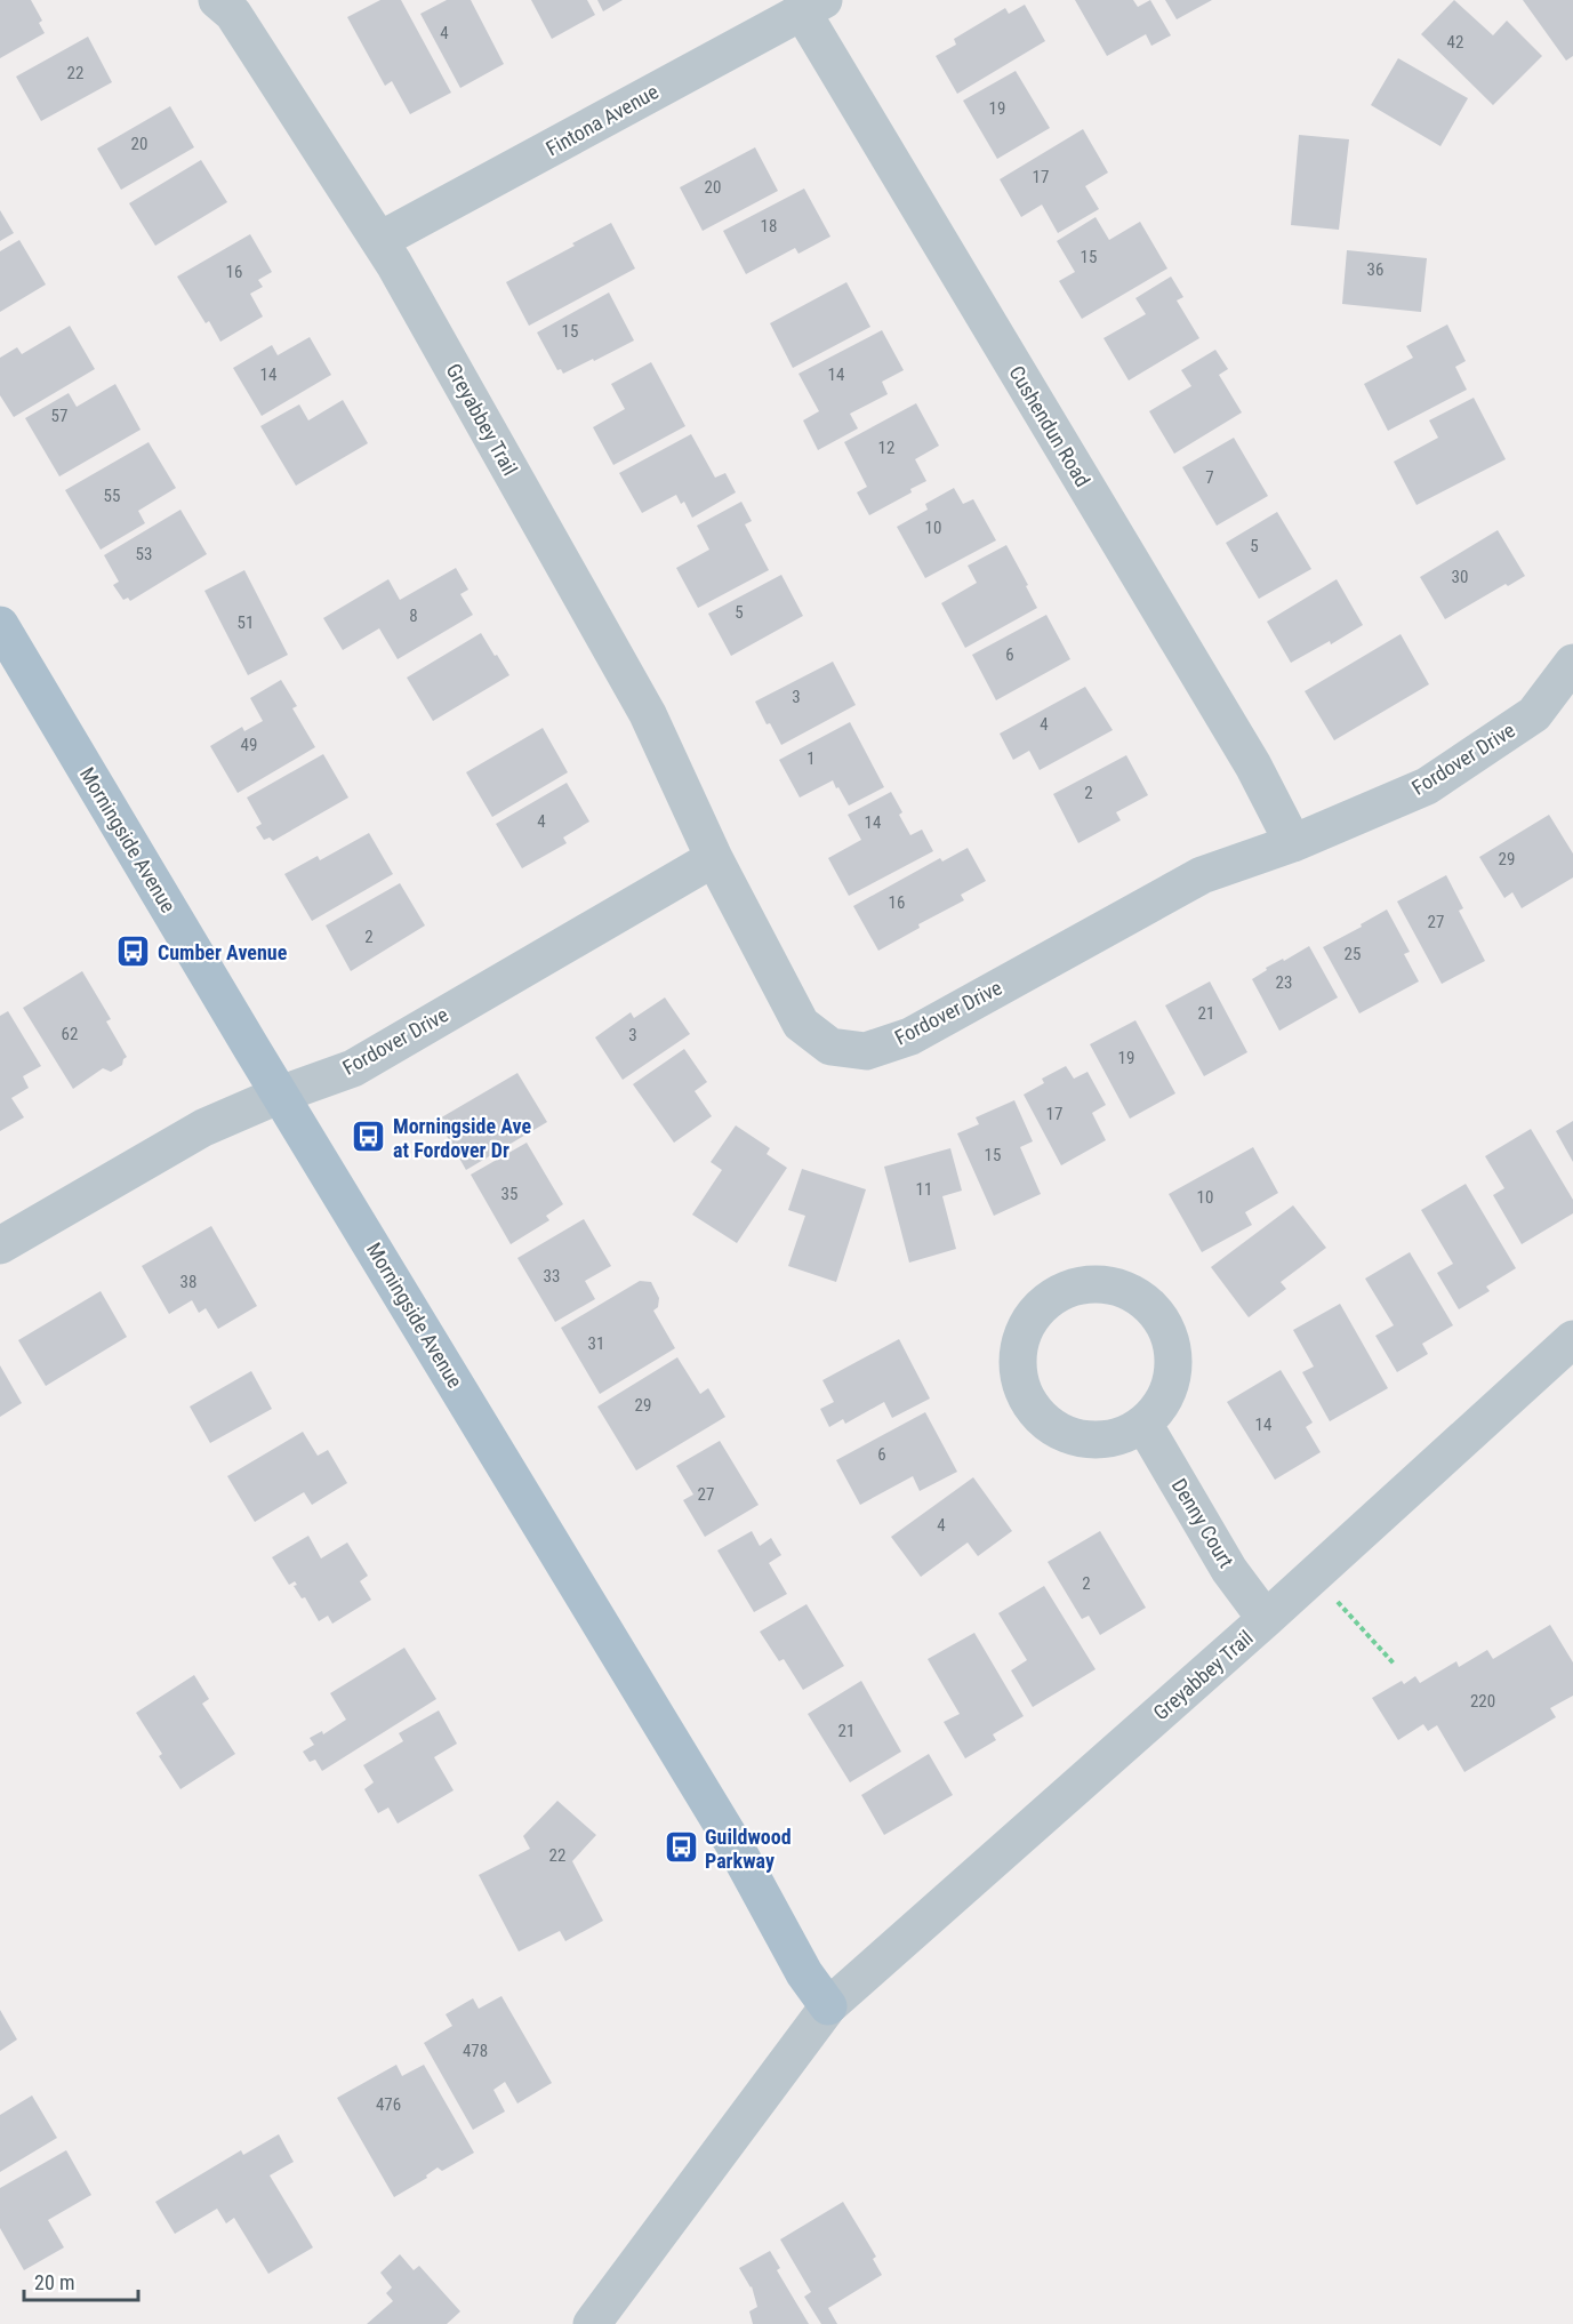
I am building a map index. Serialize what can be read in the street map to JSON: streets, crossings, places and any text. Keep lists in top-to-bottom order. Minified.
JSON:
{"streets":{"main road":["Morningside Avenue"],"street":["Fintona Avenue","Greyabbey Trail","Cushendun Road","Fordover Drive","Denny Court"]},"crossings":[["Fintona Avenue","Greyabbey Trail"],["Fintona Avenue","Cushendun Road"],["Greyabbey Trail","Fordover Drive"],["Greyabbey Trail","Morningside Avenue"],["Greyabbey Trail","Denny Court"],["Cushendun Road","Fordover Drive"],["Fordover Drive","Morningside Avenue"]],"places":{"bus stop":["Cumber Avenue","Morningside Ave at Fordover Dr","Guildwood Parkway"]},"house_numbers":["4","42","22","19","20","17","20","18","15","36","16","15","14","14","57","12","7","55","10","5","53","30","5","8","51","6","3","4","49","1","2","4","14","29","16","27","2","25","23","21","62","3","19","17","15","11","35","10","33","38","31","29","14","6","27","4","2","220","21","22","478","476"],"scale_bar":"20 m"}
